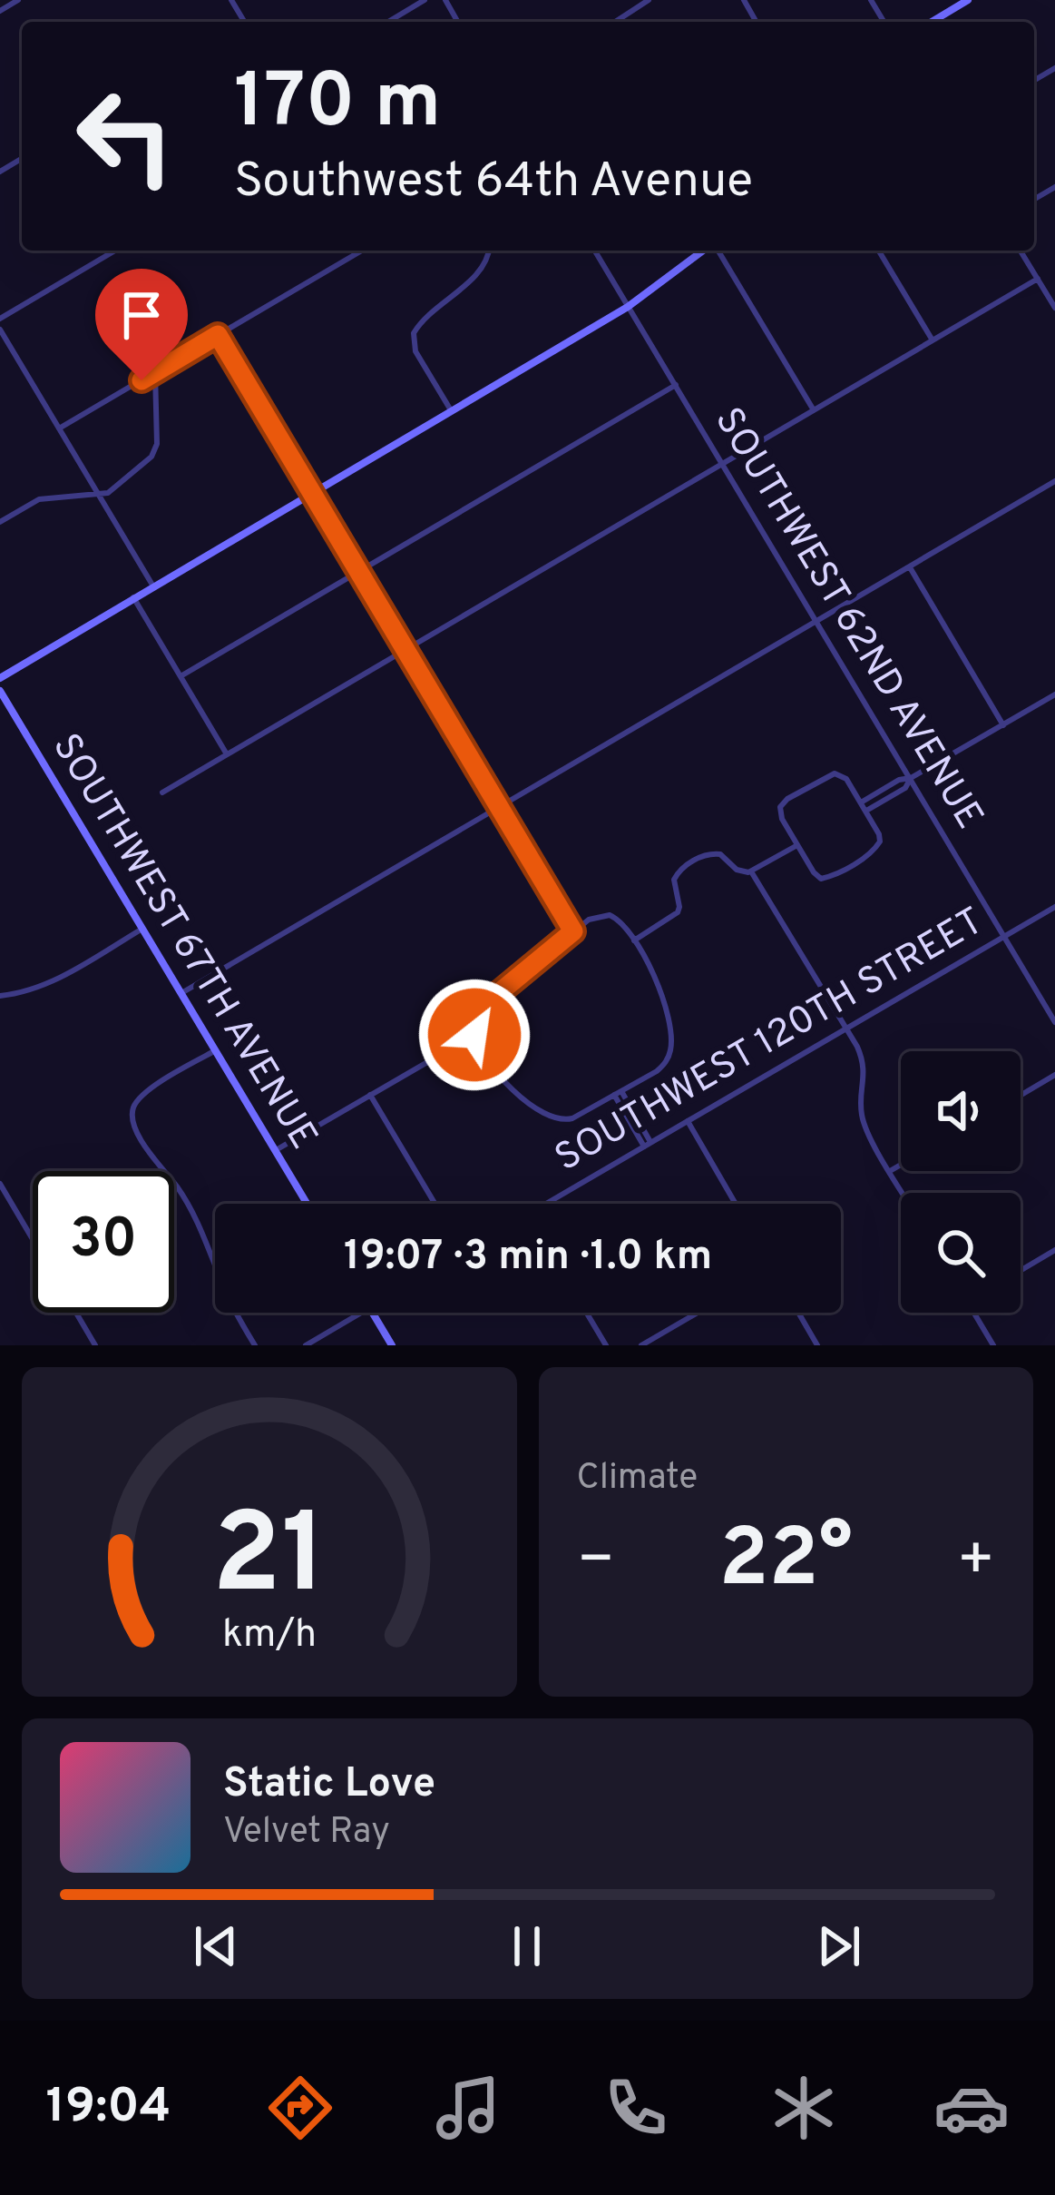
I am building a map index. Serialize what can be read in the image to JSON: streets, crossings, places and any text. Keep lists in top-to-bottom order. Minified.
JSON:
{"streets":{"main road":["SOUTHWEST 67TH AVENUE"],"street":["SOUTHWEST 62ND AVENUE","SOUTHWEST 120TH STREET"]},"crossings":[["SOUTHWEST 62ND AVENUE","SOUTHWEST 120TH STREET"]],"page":{"turn":["170 m","Southwest 64th Avenue"],"limit":"30","trip":"19:07 · 3 min · 1.0 km","tile":"Climate","heat":["−","22°","+"],"song":["Static Love","Velvet Ray"],"tabs":"19:04","gauge":["21","km/h"]}}
